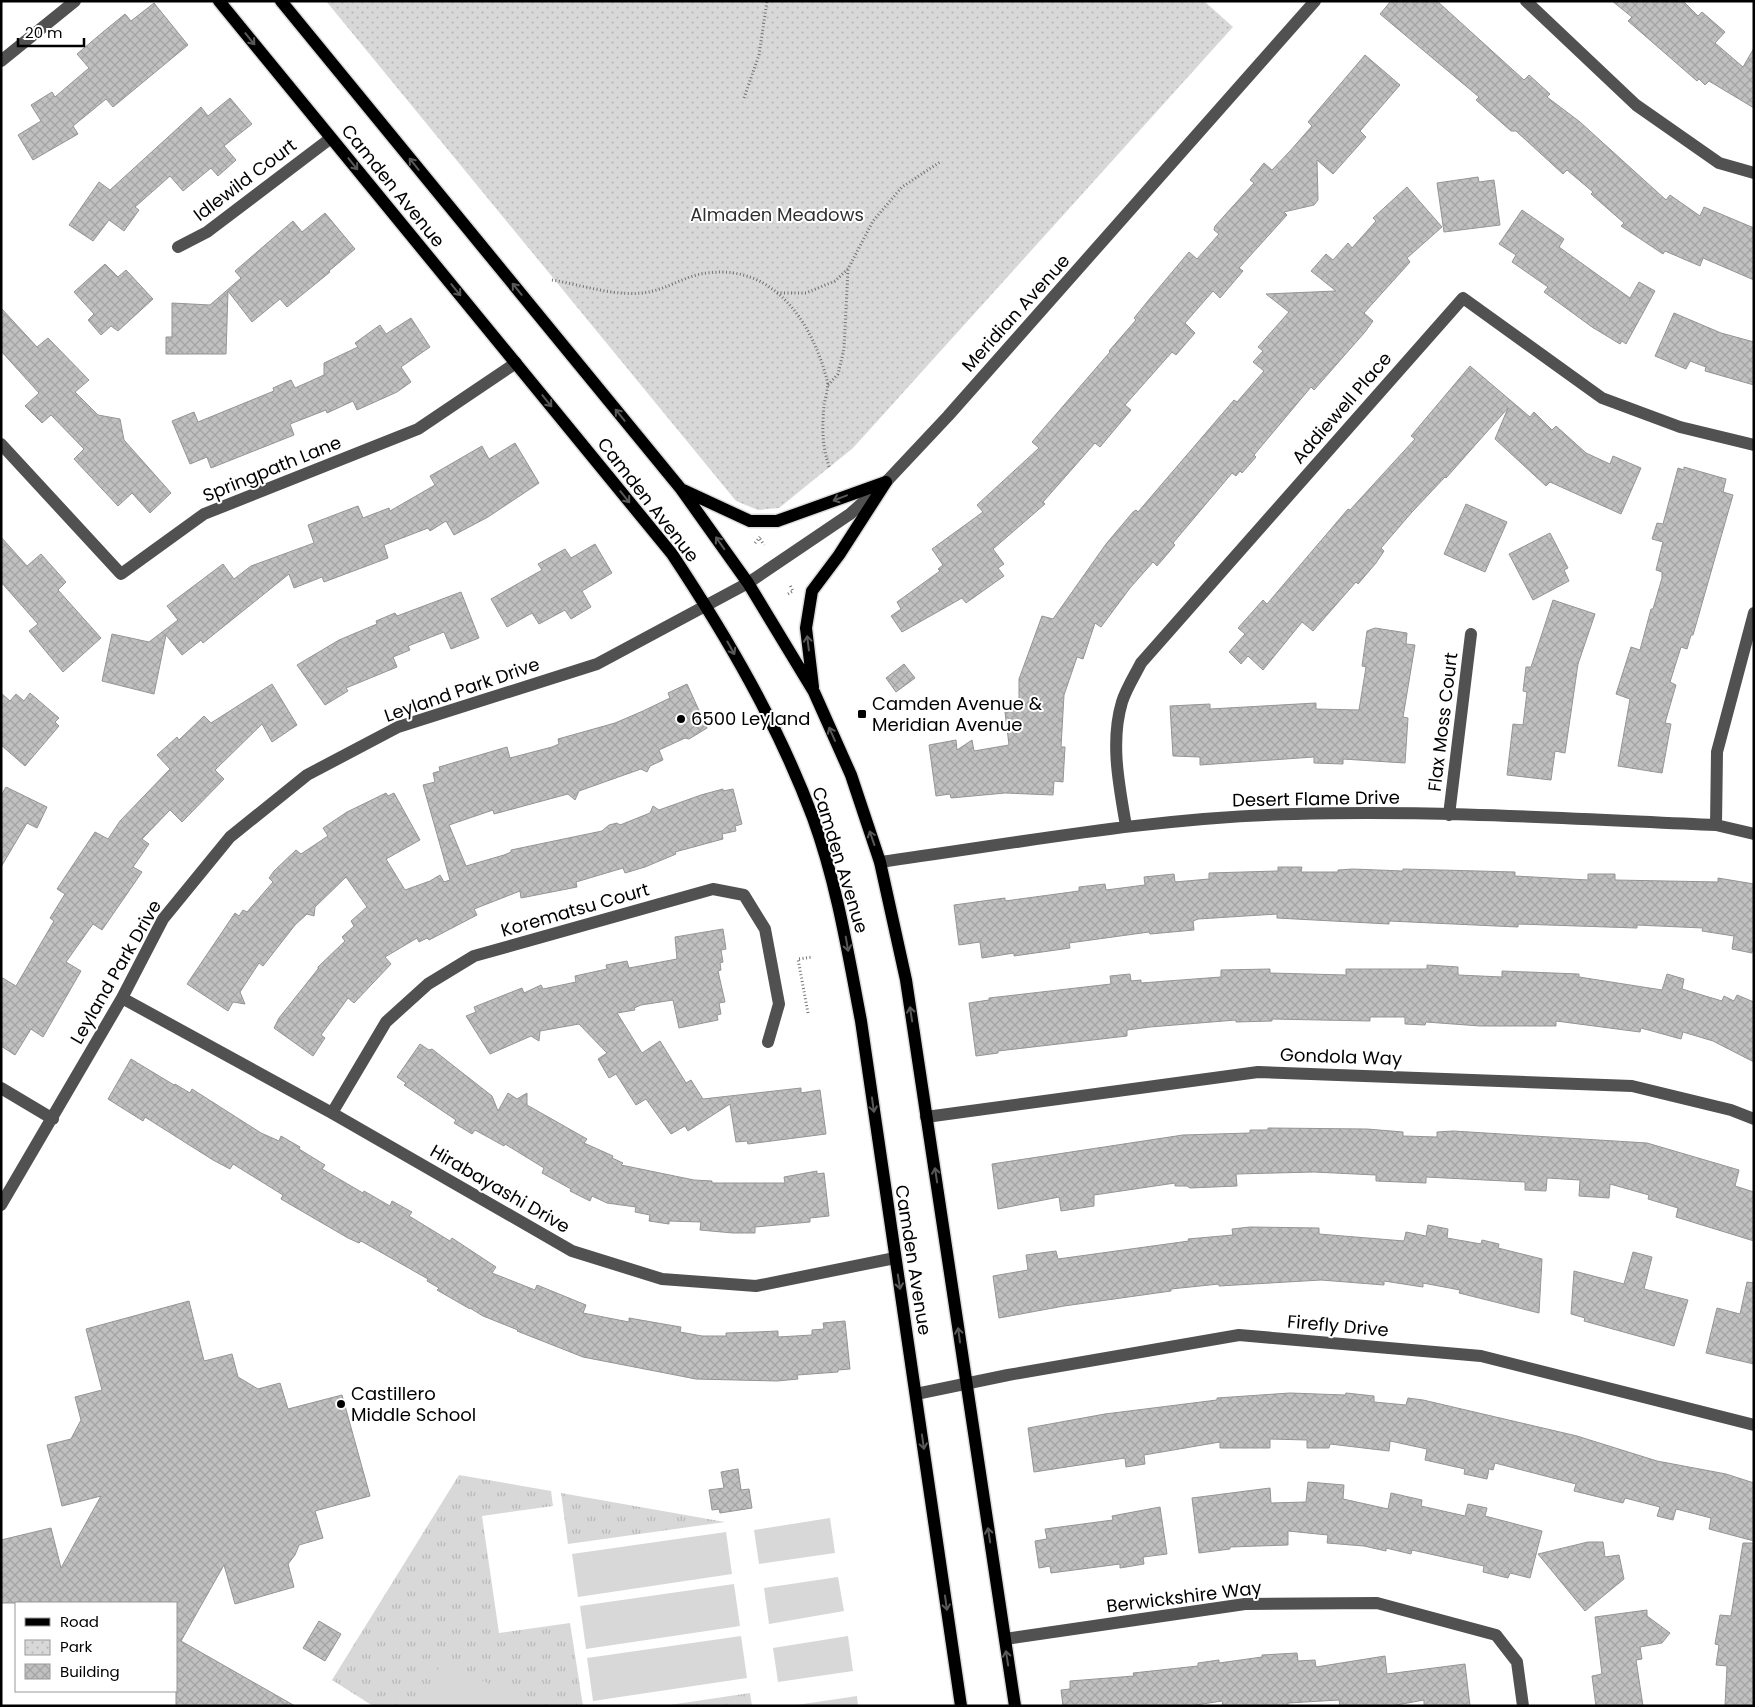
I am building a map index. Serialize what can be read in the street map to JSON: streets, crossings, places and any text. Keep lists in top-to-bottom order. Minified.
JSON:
{"streets":{"main road":["Camden Avenue"],"street":["Idlewild Court","Meridian Avenue","Addiewell Place","Springpath Lane","Leyland Park Drive","Flax Moss Court","Desert Flame Drive","Korematsu Court","Gondola Way","Hirabayashi Drive","Firefly Drive","Berwickshire Way"]},"crossings":[["Idlewild Court","Camden Avenue"],["Camden Avenue","Meridian Avenue"],["Camden Avenue","Springpath Lane"],["Camden Avenue","Leyland Park Drive"],["Camden Avenue","Desert Flame Drive"],["Camden Avenue","Gondola Way"],["Camden Avenue","Hirabayashi Drive"],["Camden Avenue","Firefly Drive"],["Camden Avenue","Berwickshire Way"],["Meridian Avenue","Leyland Park Drive"],["Addiewell Place","Desert Flame Drive"],["Leyland Park Drive","Hirabayashi Drive"],["Flax Moss Court","Desert Flame Drive"],["Korematsu Court","Hirabayashi Drive"]],"parks":["Almaden Meadows"],"places":{"transit":["Camden Avenue & Meridian Avenue"],"other":["6500 Leyland","Castillero Middle School"]},"legend":["Road","Park","Building"],"scale_bar":"20 m"}
